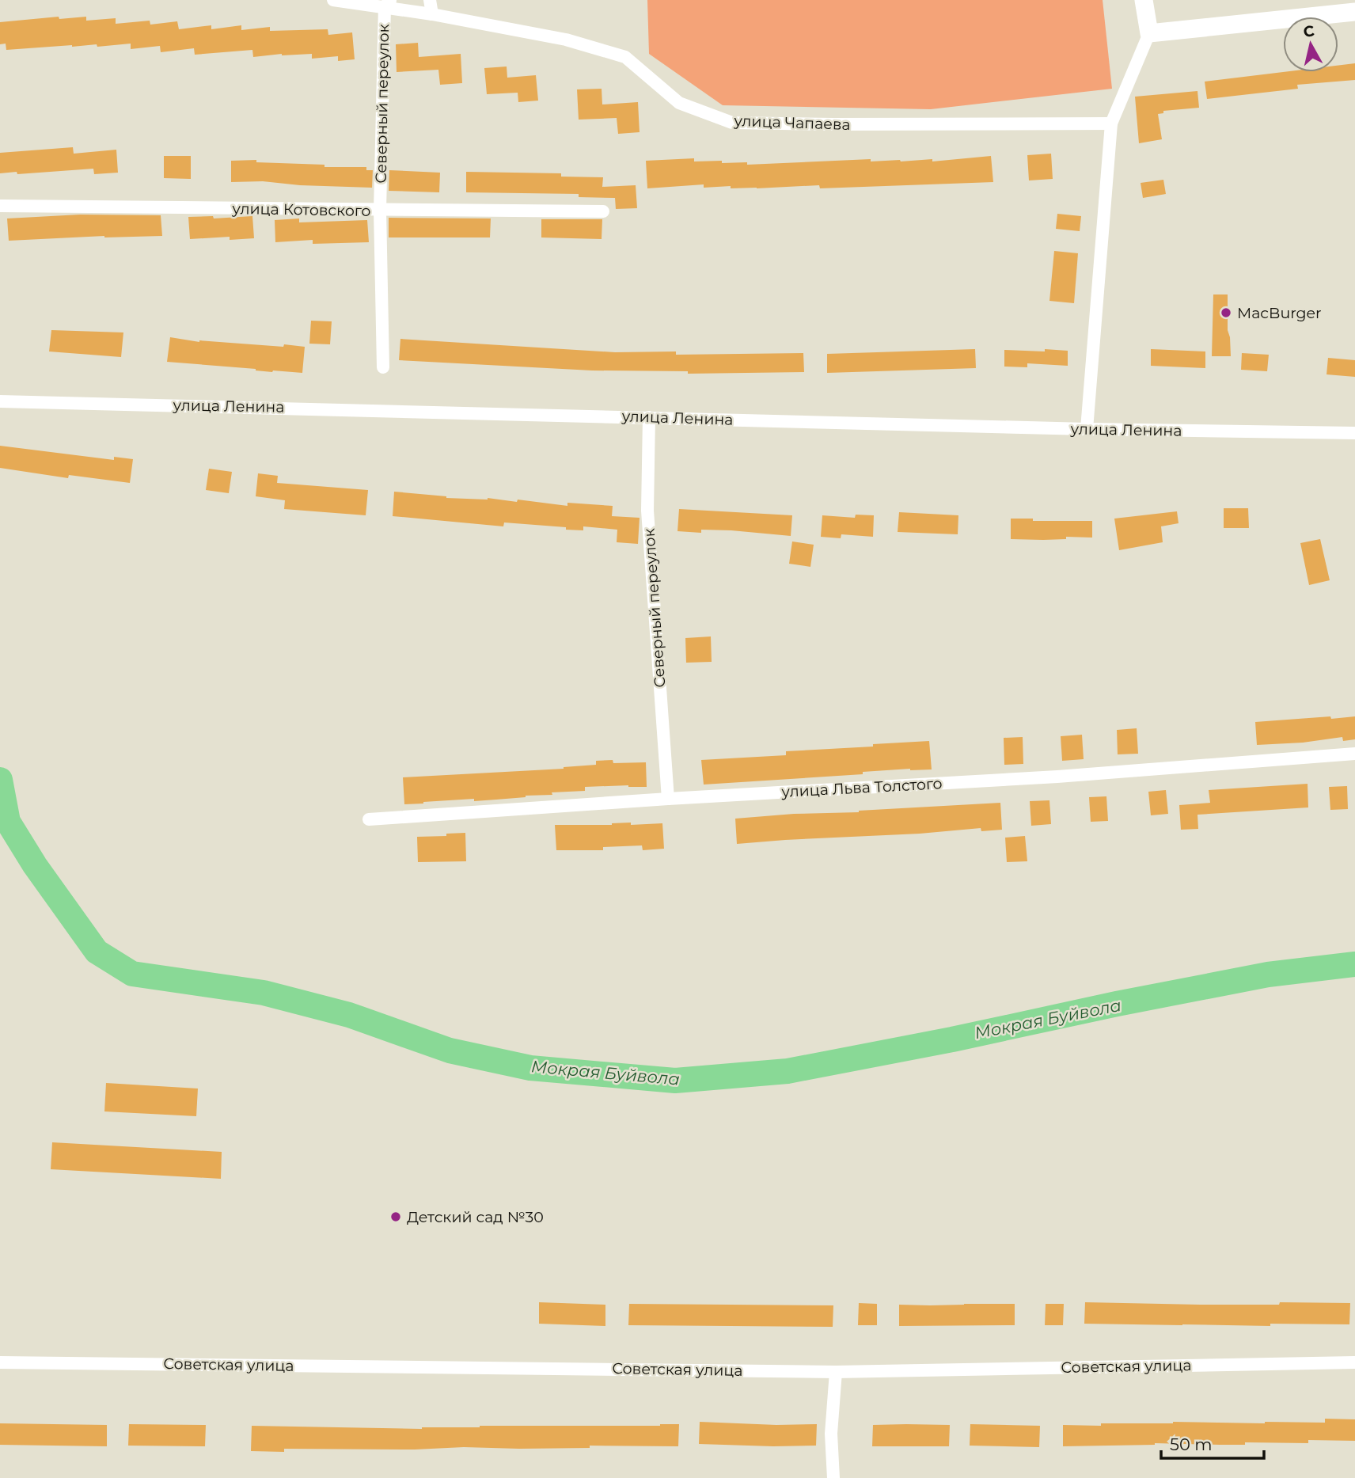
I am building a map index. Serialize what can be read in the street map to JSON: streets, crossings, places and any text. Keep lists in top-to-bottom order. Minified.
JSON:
{"streets":{"street":["Северный переулок","улица Чапаева","улица Котовского","улица Ленина","улица Льва Толстого","Советская улица"]},"crossings":[["Северный переулок","улица Чапаева"],["Северный переулок","улица Котовского"],["Северный переулок","улица Ленина"],["Северный переулок","улица Льва Толстого"]],"water":["Мокрая Буйвола"],"places":["MacBurger","Детский сад №30"],"scale_bar":"50 m","north":"top"}
